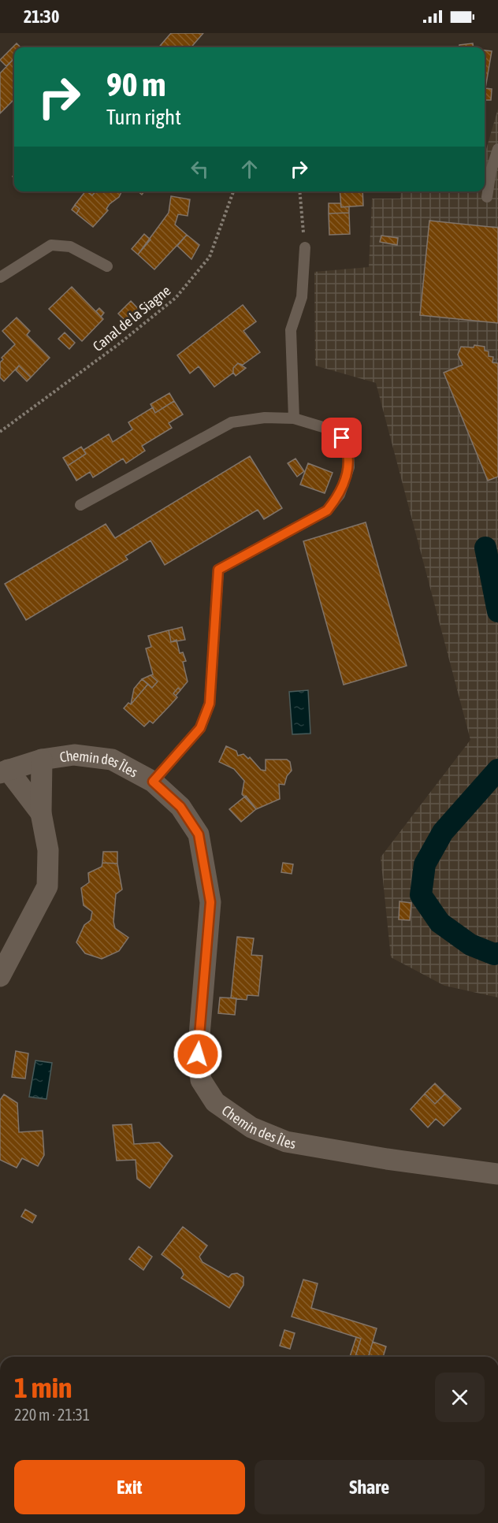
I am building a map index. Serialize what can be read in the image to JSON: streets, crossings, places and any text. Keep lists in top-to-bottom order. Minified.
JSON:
{"streets":{"street":["Chemin des Îles"],"path":["Canal de la Siagne"]},"page":{"status":"21:30","turn":["90 m","Turn right"],"heading":["1 min","220 m · 21:31"],"buttons":["Exit","Share"]}}
